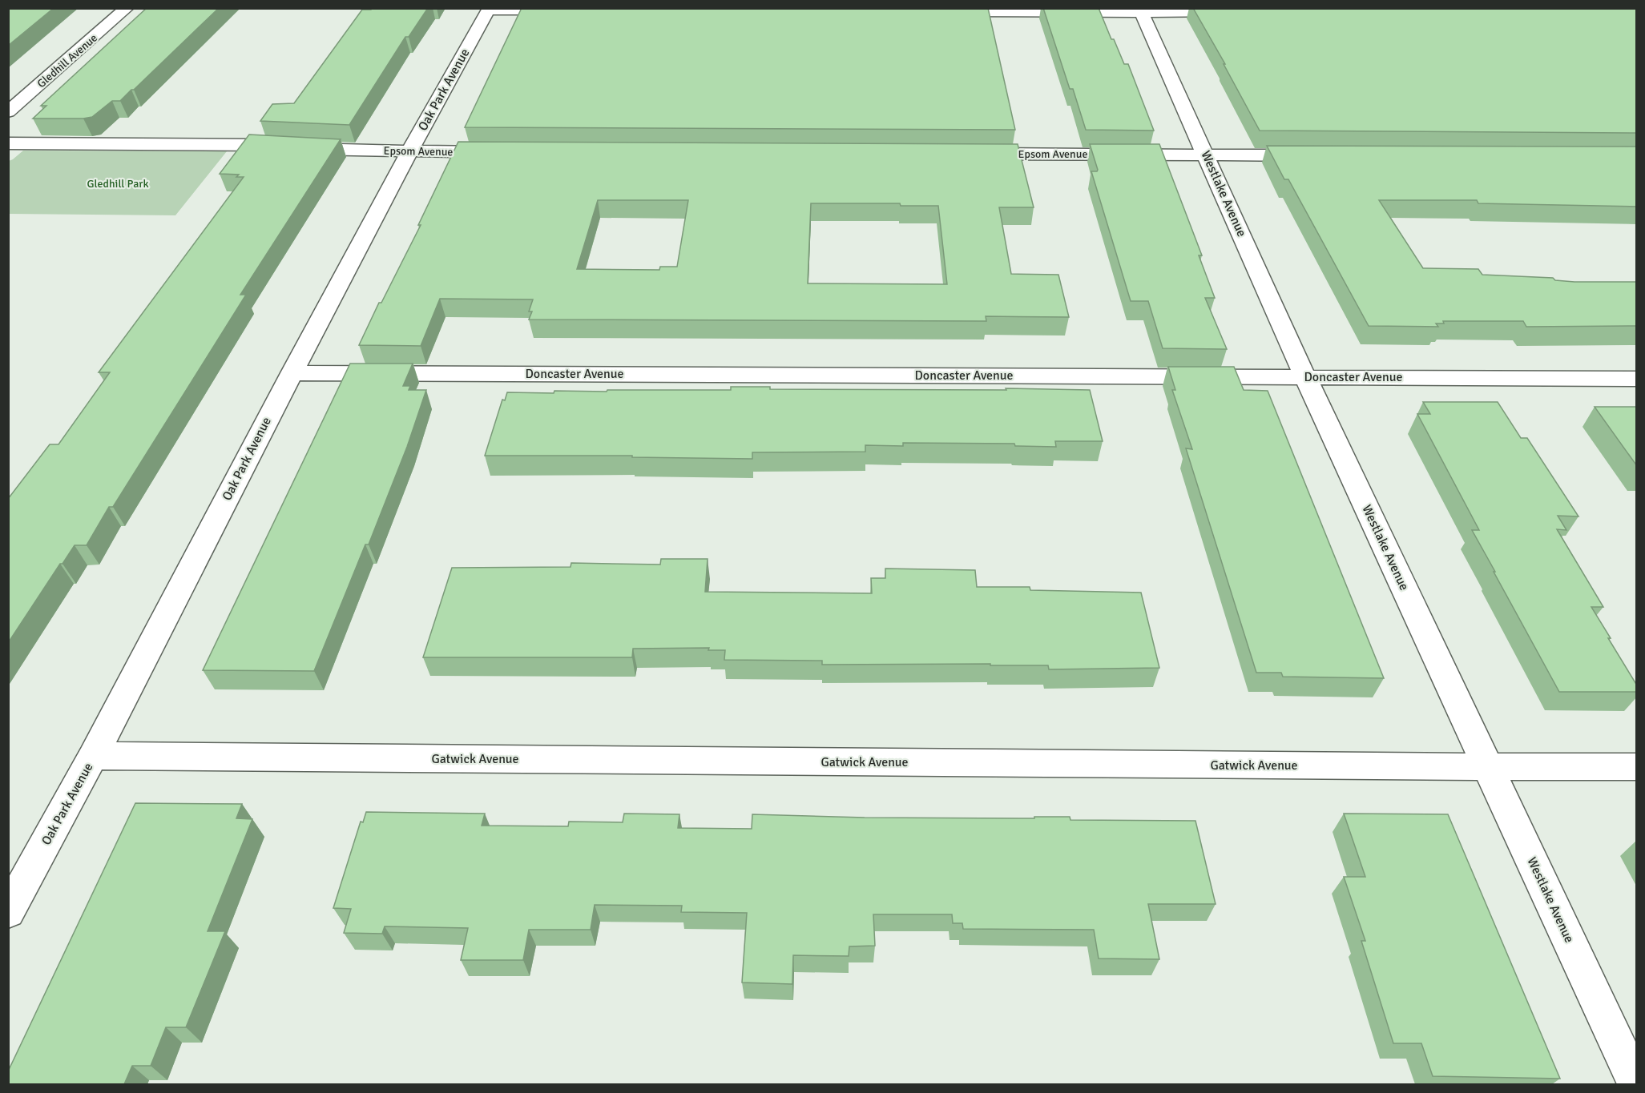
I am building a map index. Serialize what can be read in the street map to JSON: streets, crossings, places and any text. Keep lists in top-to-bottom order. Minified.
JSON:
{"streets":{"street":["Gledhill Avenue","Oak Park Avenue","Epsom Avenue","Westlake Avenue","Doncaster Avenue","Gatwick Avenue"]},"crossings":[["Oak Park Avenue","Epsom Avenue"],["Oak Park Avenue","Doncaster Avenue"],["Oak Park Avenue","Gatwick Avenue"],["Epsom Avenue","Westlake Avenue"],["Westlake Avenue","Doncaster Avenue"],["Westlake Avenue","Gatwick Avenue"]],"parks":["Gledhill Park"]}
